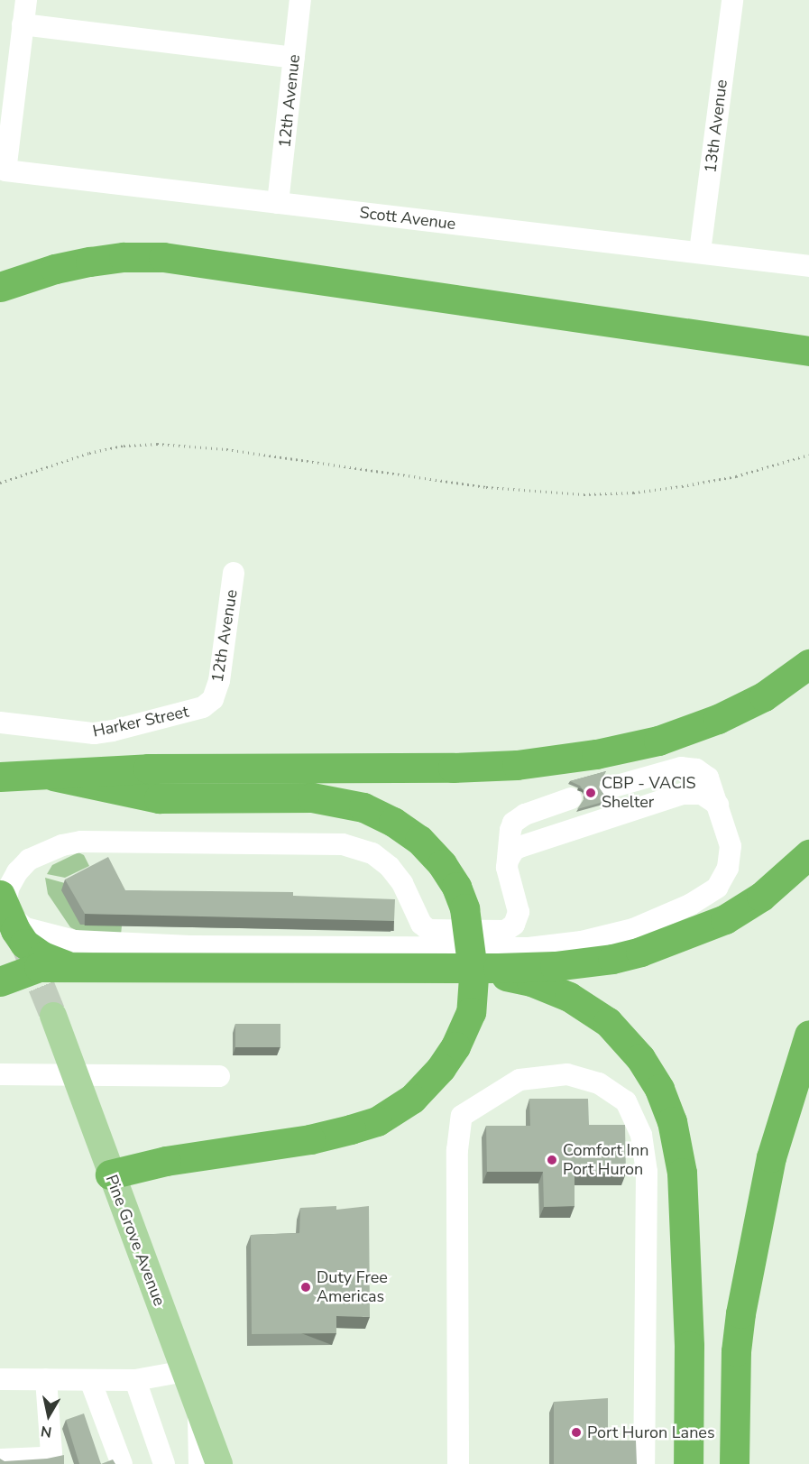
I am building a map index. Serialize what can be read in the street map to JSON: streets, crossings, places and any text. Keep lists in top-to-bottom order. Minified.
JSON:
{"streets":{"main road":["Pine Grove Avenue"],"street":["12th Avenue","13th Avenue","Scott Avenue","Harker Street"]},"crossings":[["12th Avenue","Scott Avenue"],["12th Avenue","Harker Street"],["13th Avenue","Scott Avenue"]],"places":["CBP - VACIS Shelter","Comfort Inn Port Huron","Duty Free Americas","Port Huron Lanes"],"north":"bottom"}
